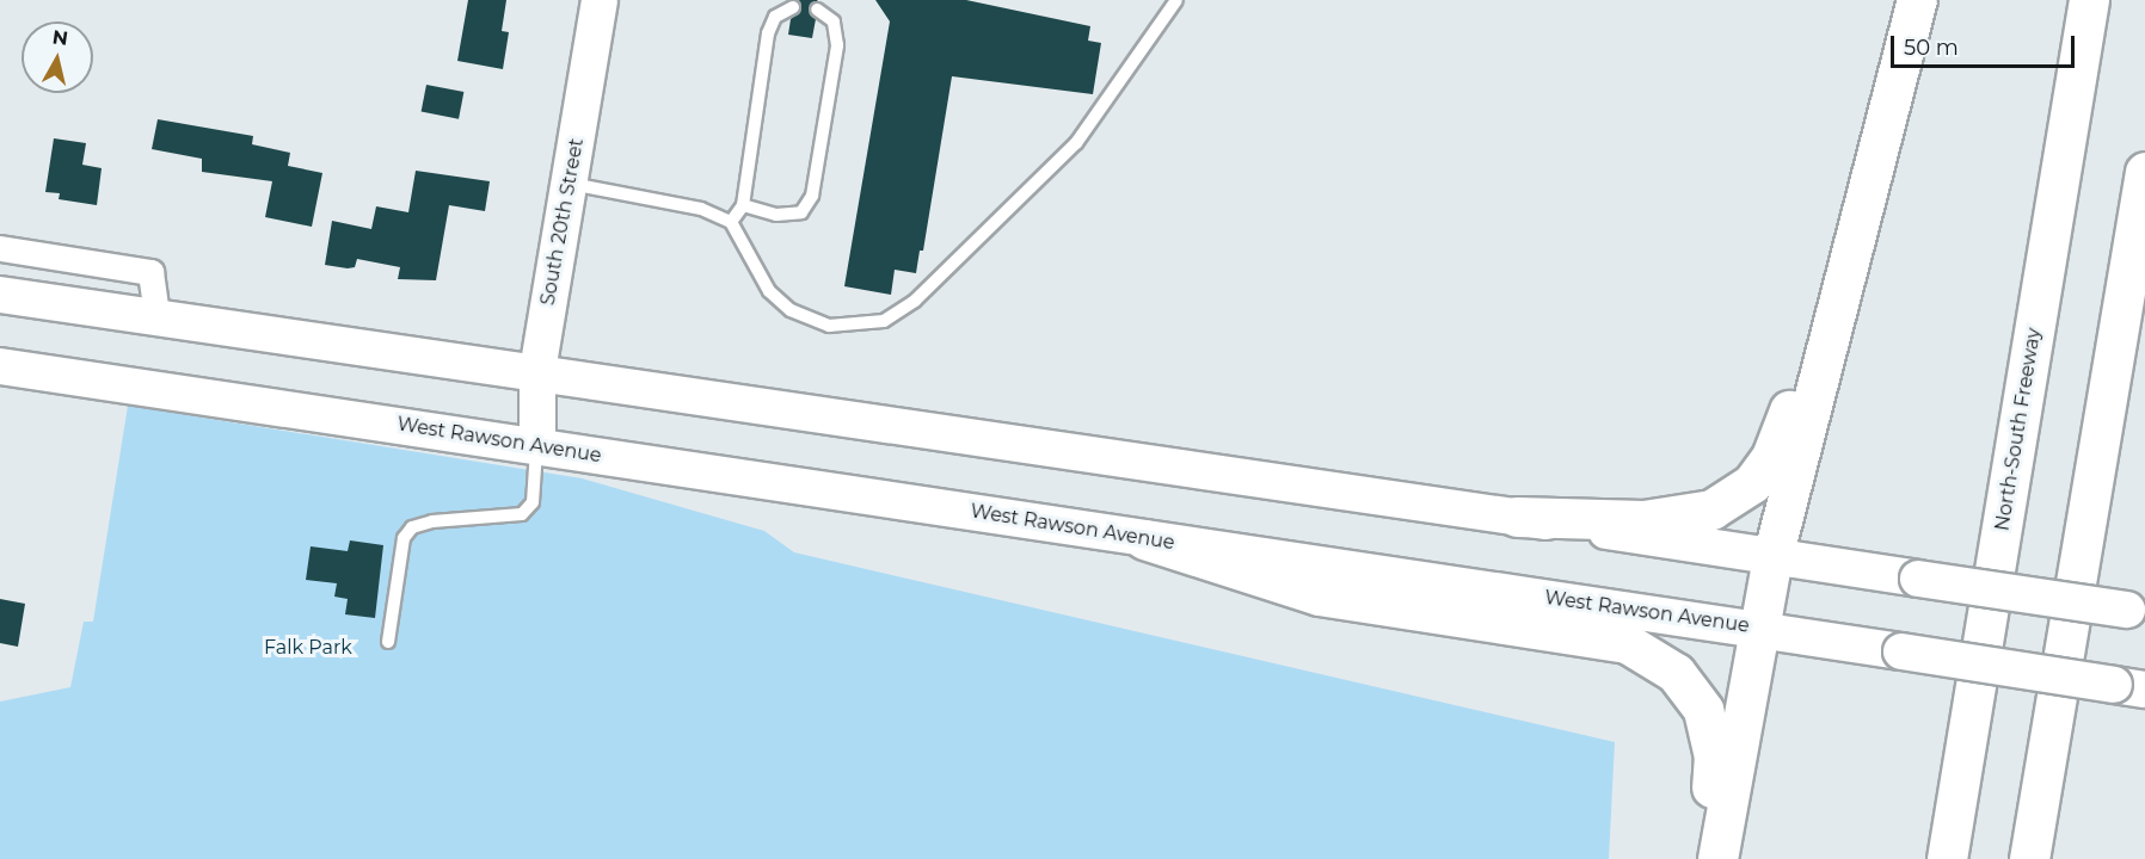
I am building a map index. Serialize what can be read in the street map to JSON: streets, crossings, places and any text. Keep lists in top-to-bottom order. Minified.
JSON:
{"streets":{"highway":["North-South Freeway"],"main road":["South 20th Street","West Rawson Avenue"]},"crossings":[["South 20th Street","West Rawson Avenue"]],"parks":["Falk Park"],"scale_bar":"50 m","north":"top"}
